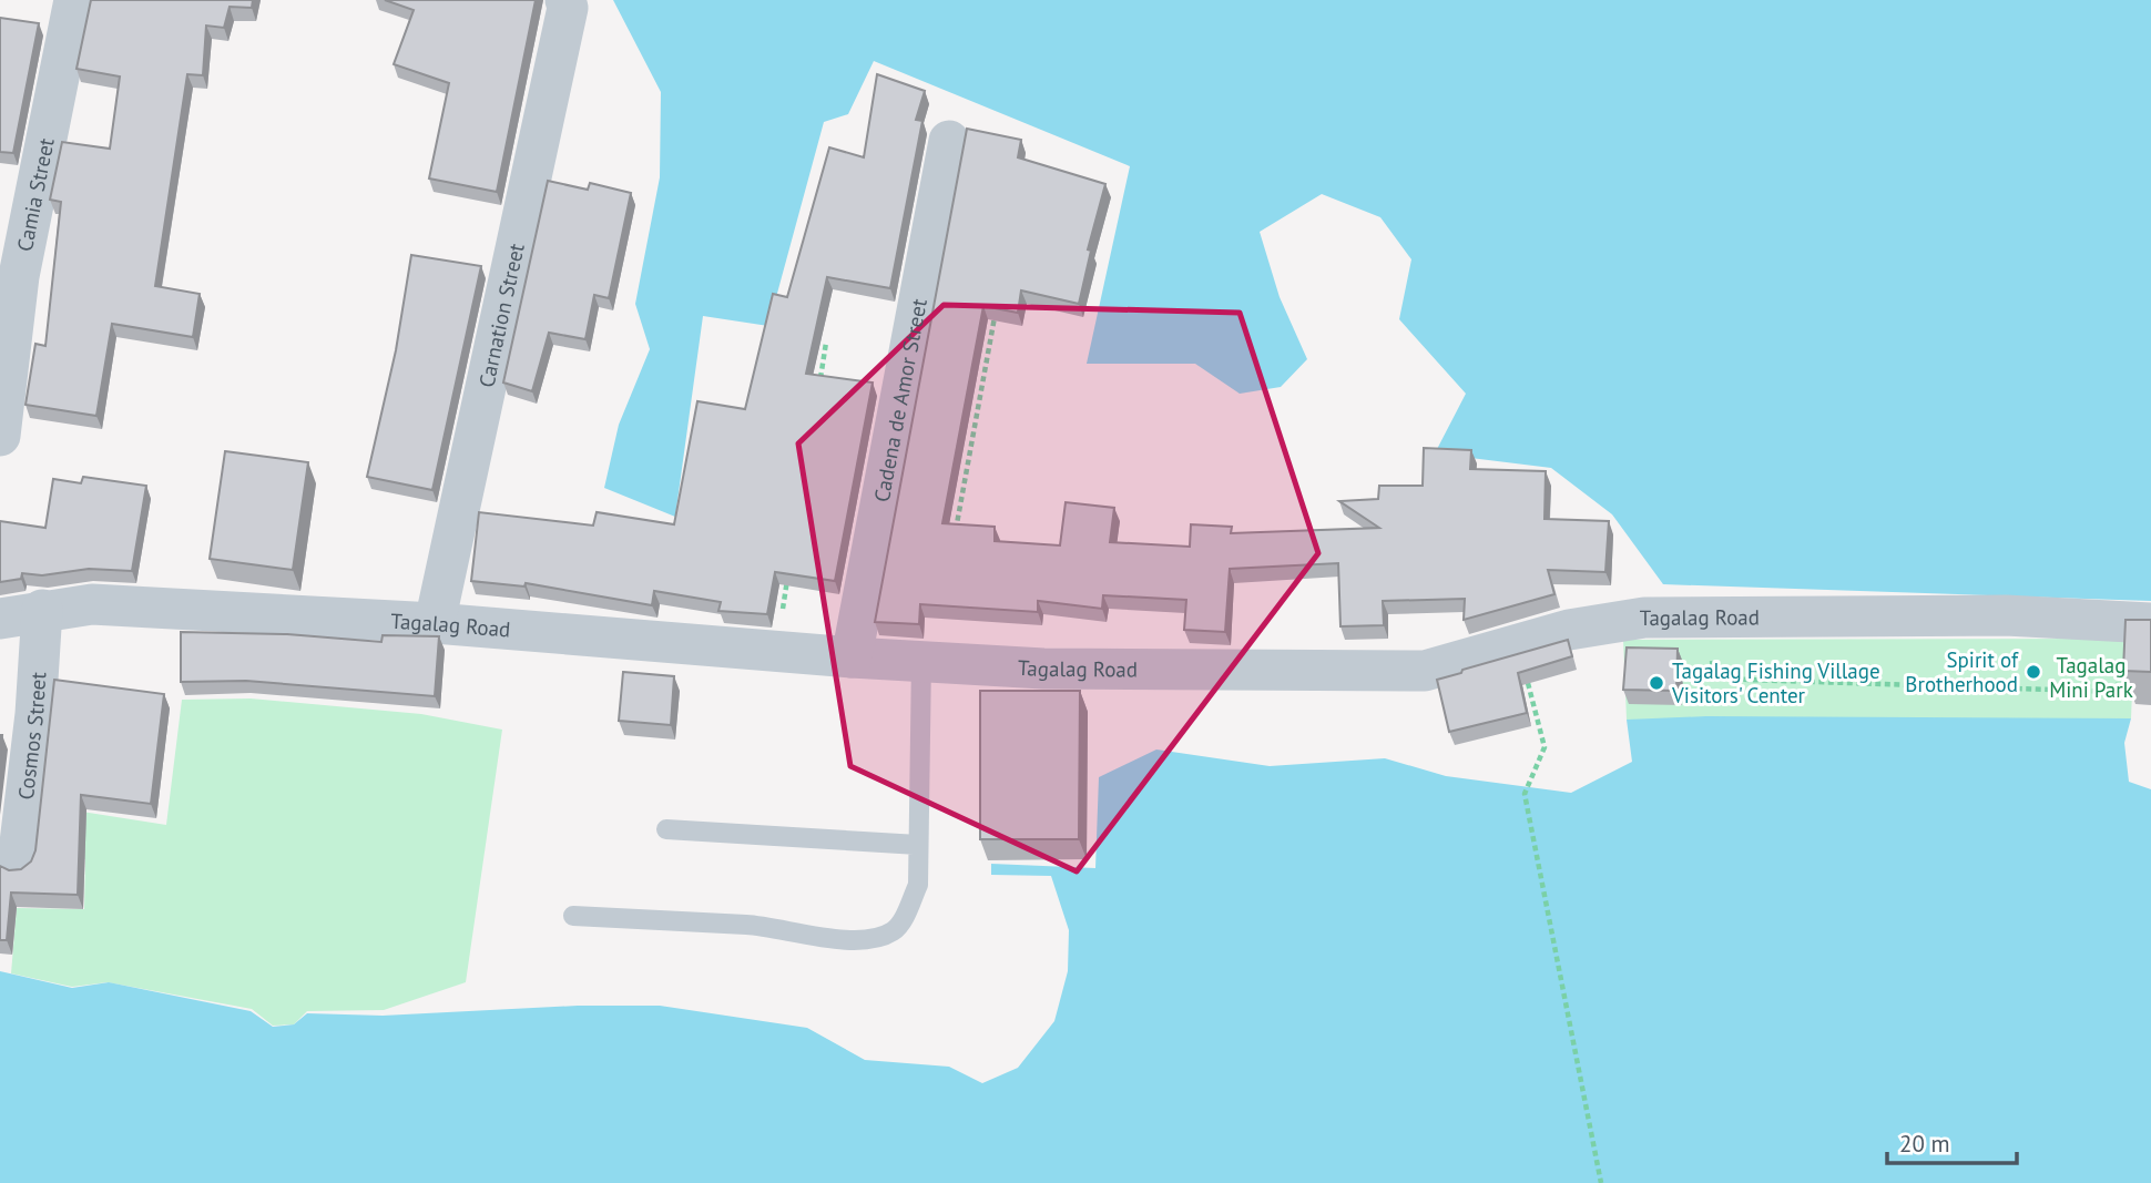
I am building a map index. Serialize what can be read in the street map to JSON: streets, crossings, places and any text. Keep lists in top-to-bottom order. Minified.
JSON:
{"streets":{"street":["Camia Street","Carnation Street","Cadena de Amor Street","Tagalag Road","Cosmos Street"]},"crossings":[["Carnation Street","Tagalag Road"],["Cadena de Amor Street","Tagalag Road"],["Tagalag Road","Cosmos Street"]],"parks":["Tagalag Mini Park"],"places":["Spirit of Brotherhood","Tagalag Fishing Village Visitors' Center"],"scale_bar":"20 m"}
